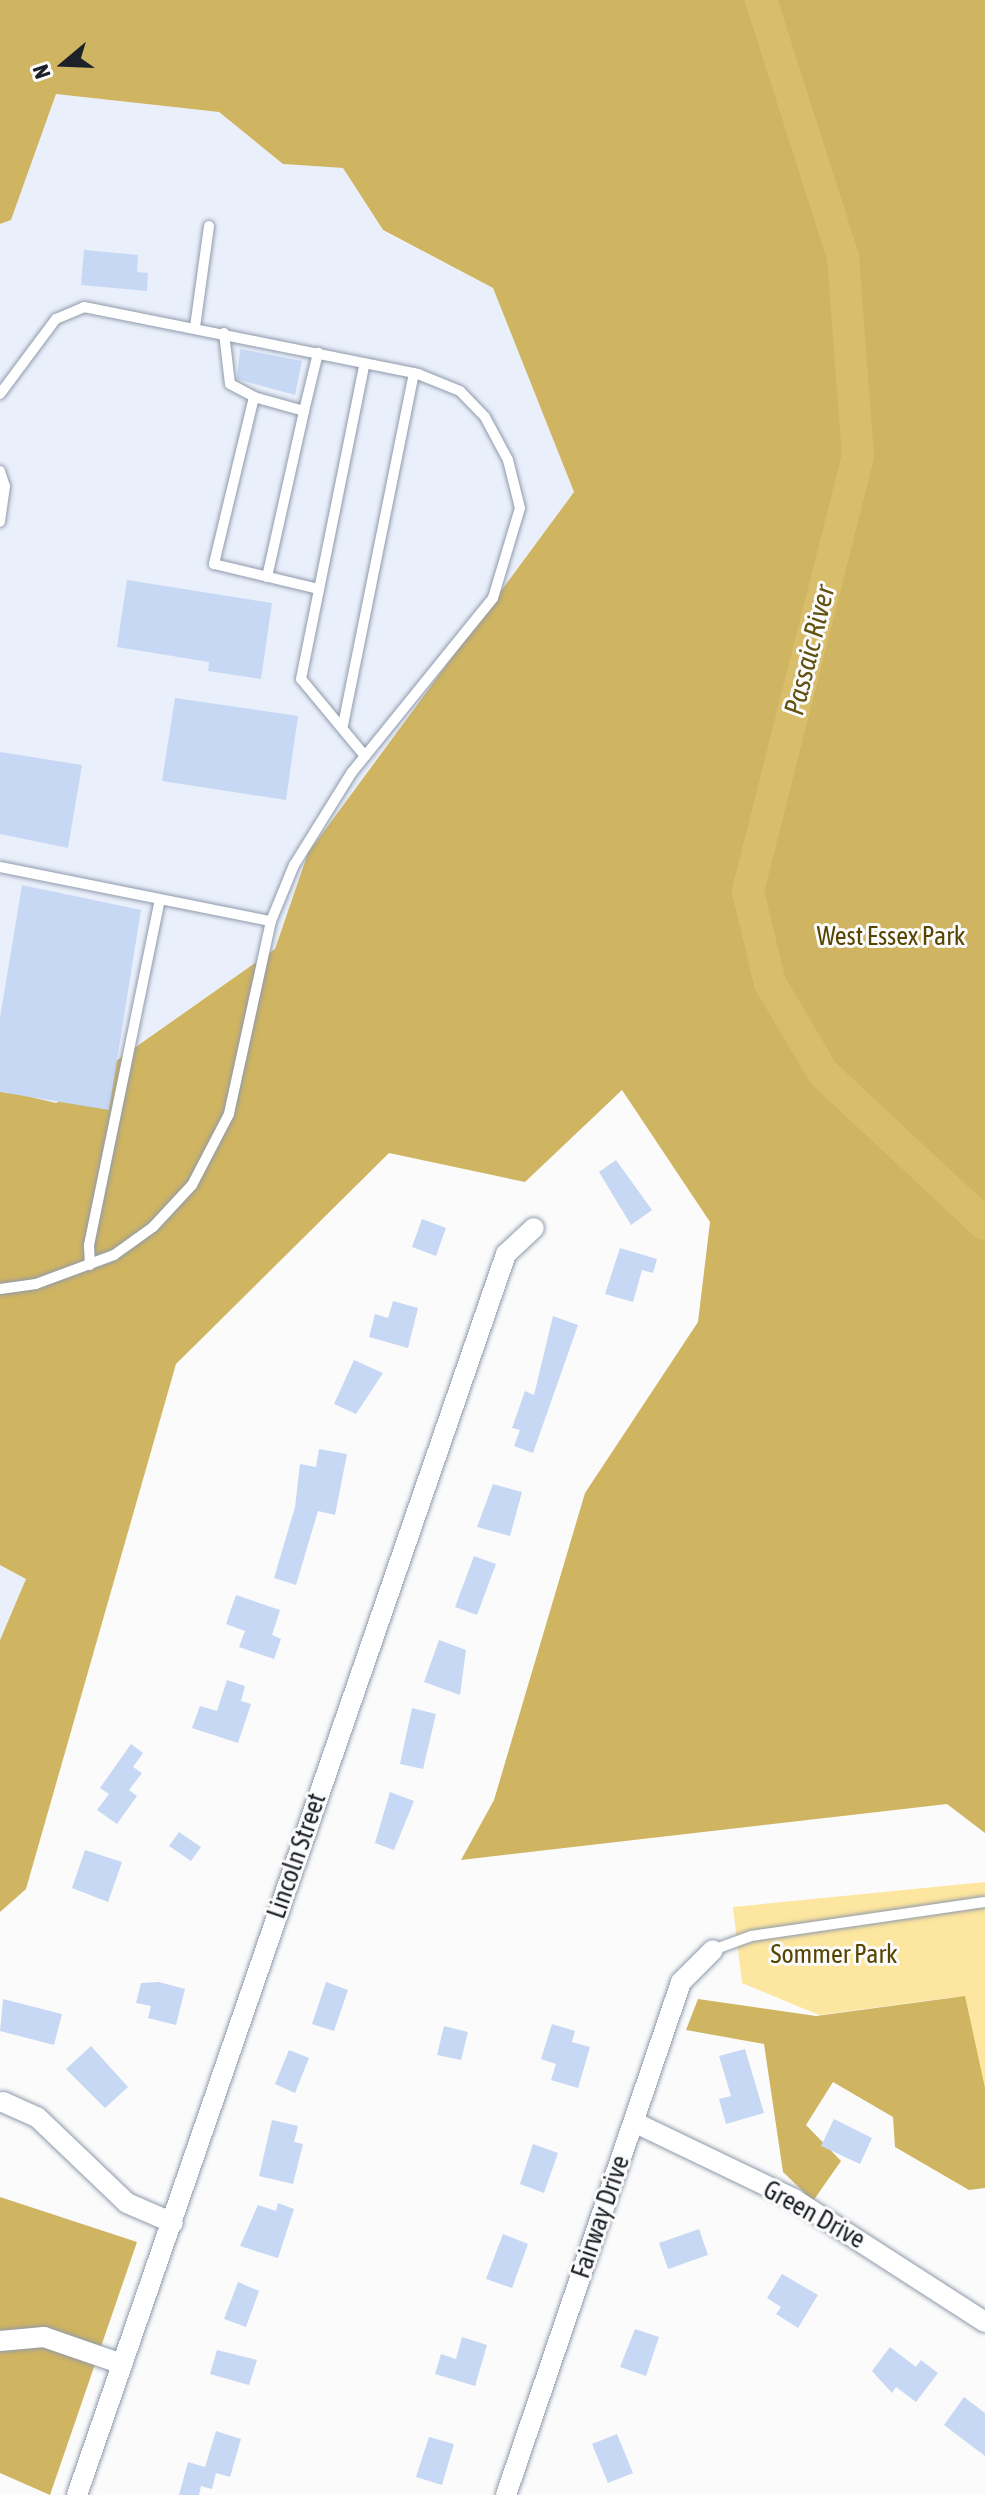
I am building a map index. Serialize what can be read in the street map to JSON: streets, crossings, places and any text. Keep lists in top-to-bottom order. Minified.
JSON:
{"streets":{"street":["Lincoln Street","Green Drive","Fairway Drive"]},"crossings":[["Green Drive","Fairway Drive"]],"water":["Passaic River"],"parks":["West Essex Park","Sommer Park"],"north":"left"}
